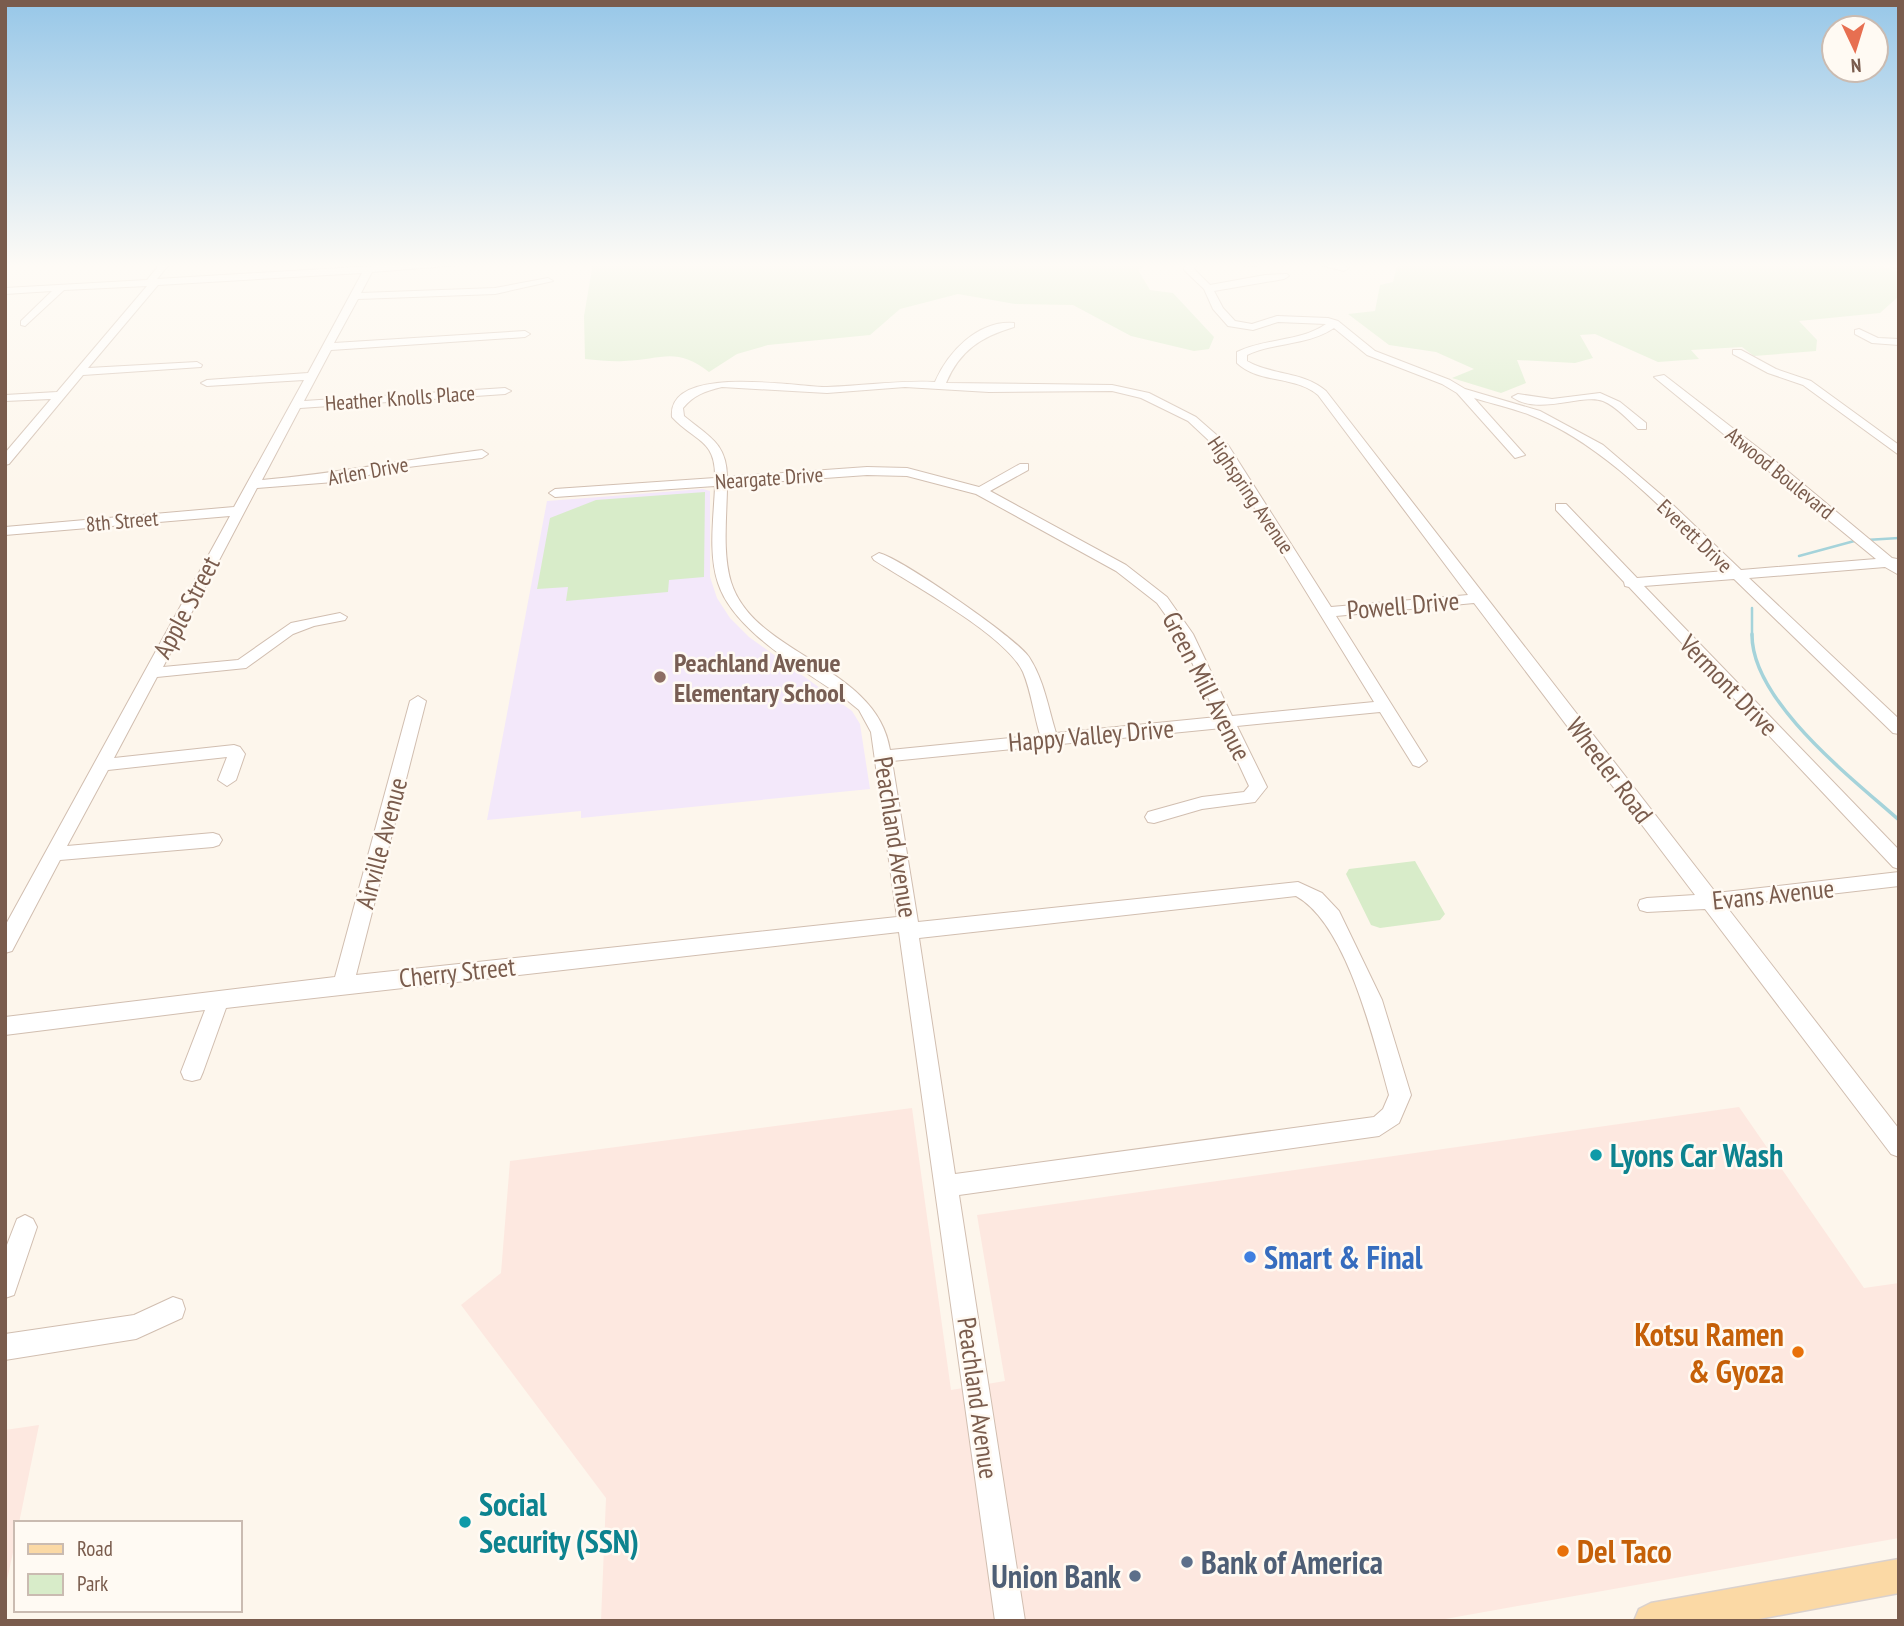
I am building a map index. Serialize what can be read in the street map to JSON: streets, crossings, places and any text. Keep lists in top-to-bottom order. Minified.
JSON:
{"streets":{"street":["Heather Knolls Place","Arlen Drive","Atwood Boulevard","Neargate Drive","Highspring Avenue","8th Street","Everett Drive","Powell Drive","Apple Street","Vermont Drive","Green Mill Avenue","Happy Valley Drive","Wheeler Road","Peachland Avenue","Airville Avenue","Evans Avenue","Cherry Street"]},"crossings":[["Heather Knolls Place","Apple Street"],["Arlen Drive","Apple Street"],["Neargate Drive","Green Mill Avenue"],["Neargate Drive","Peachland Avenue"],["Highspring Avenue","Powell Drive"],["Highspring Avenue","Happy Valley Drive"],["Highspring Avenue","Peachland Avenue"],["8th Street","Apple Street"],["Powell Drive","Wheeler Road"],["Green Mill Avenue","Happy Valley Drive"],["Happy Valley Drive","Peachland Avenue"],["Wheeler Road","Evans Avenue"],["Peachland Avenue","Cherry Street"],["Airville Avenue","Cherry Street"]],"places":["Peachland Avenue Elementary School","Lyons Car Wash","Smart & Final","Kotsu Ramen & Gyoza","Social Security (SSN)","Del Taco","Bank of America","Union Bank"],"legend":["Road","Park"],"north":"bottom"}
